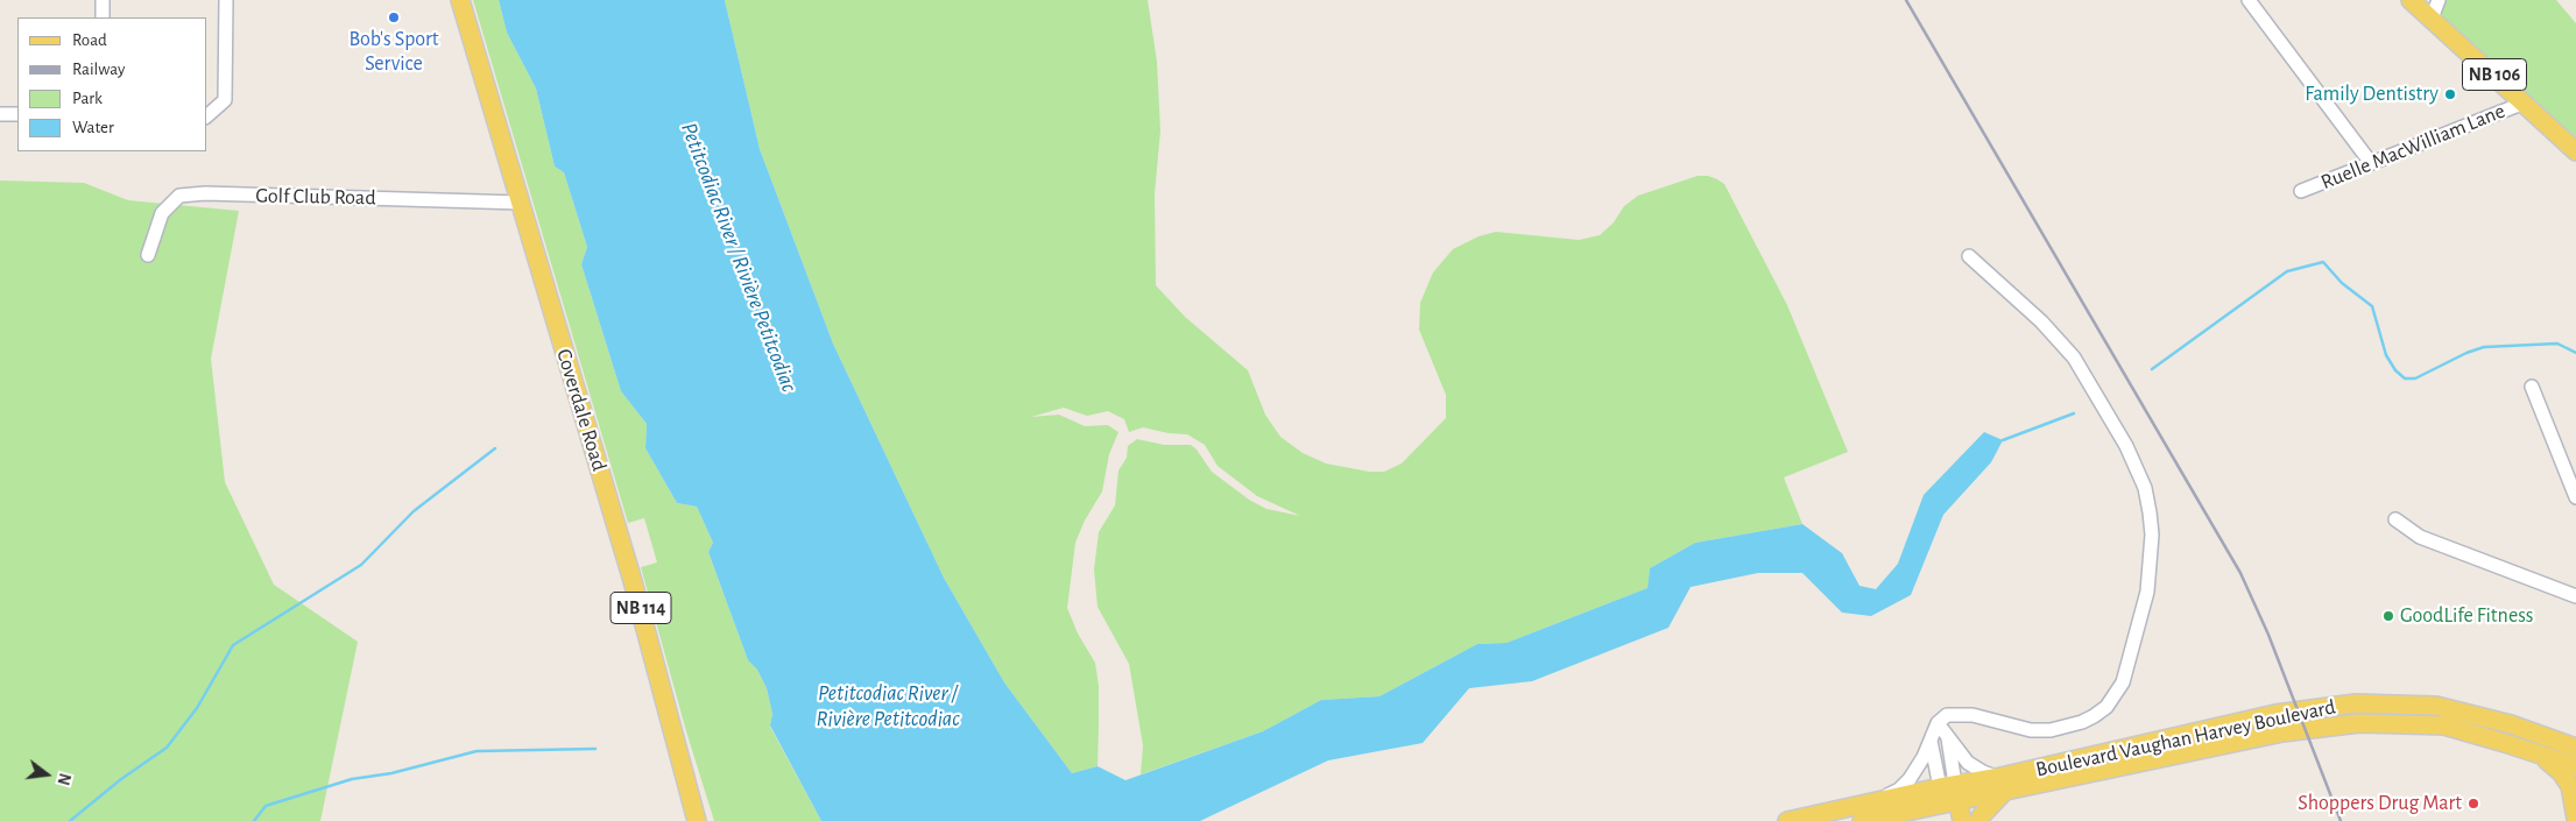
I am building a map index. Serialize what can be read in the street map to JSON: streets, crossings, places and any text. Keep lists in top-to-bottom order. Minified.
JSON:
{"streets":{"main road":["NB 106","Coverdale Road","NB 114","Boulevard Vaughan Harvey Boulevard"],"street":["Ruelle MacWilliam Lane","Golf Club Road"]},"crossings":[["NB 106","Ruelle MacWilliam Lane"],["Golf Club Road","Coverdale Road"]],"water":["Petitcodiac River / Rivière Petitcodiac"],"places":["Bob's Sport Service","Family Dentistry","GoodLife Fitness","Shoppers Drug Mart"],"legend":["Road","Railway","Park","Water"],"north":"right"}
